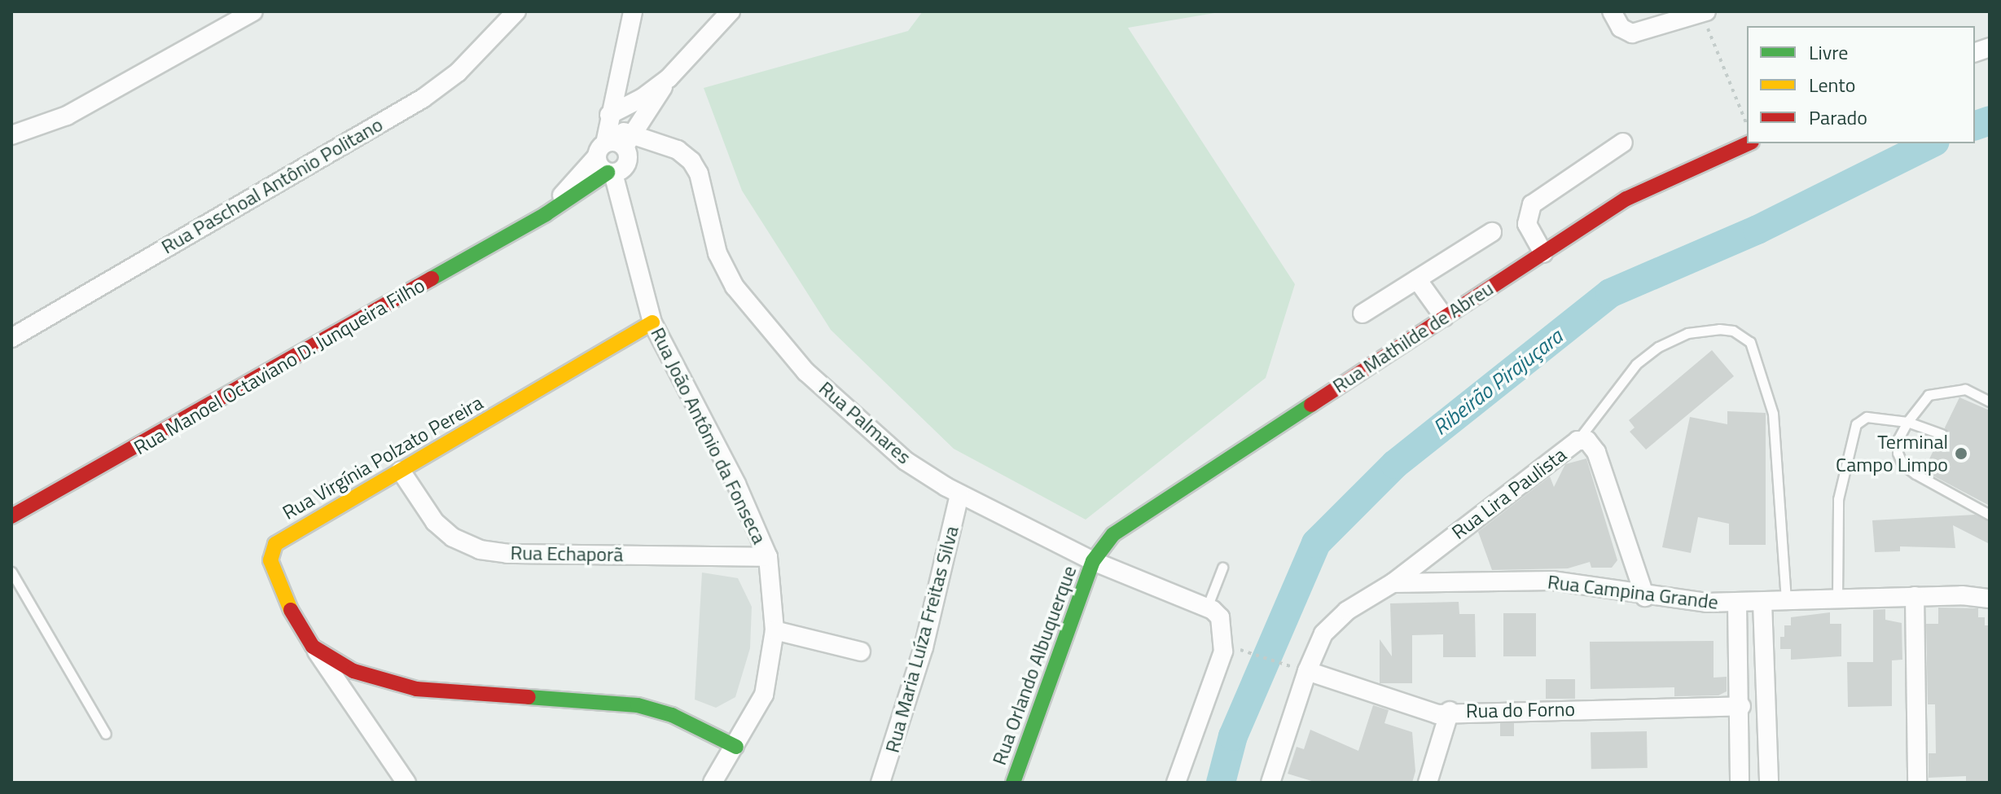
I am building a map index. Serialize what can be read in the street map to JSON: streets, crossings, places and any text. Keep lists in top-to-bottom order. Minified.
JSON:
{"streets":{"street":["Rua Paschoal Antônio Politano","Rua Mathilde de Abreu","Rua Manoel Octaviano D. Junqueira Filho","Rua Palmares","Rua João Antônio da Fonseca","Rua Virgínia Polzato Pereira","Rua Lira Paulista","Rua Echaporã","Rua Campina Grande","Rua Maria Luíza Freitas Silva","Rua Orlando Albuquerque","Rua do Forno"]},"crossings":[["Rua Mathilde de Abreu","Rua Palmares"],["Rua Mathilde de Abreu","Rua Orlando Albuquerque"],["Rua Manoel Octaviano D. Junqueira Filho","Rua Palmares"],["Rua Manoel Octaviano D. Junqueira Filho","Rua João Antônio da Fonseca"],["Rua Palmares","Rua Maria Luíza Freitas Silva"],["Rua Palmares","Rua Orlando Albuquerque"],["Rua João Antônio da Fonseca","Rua Virgínia Polzato Pereira"],["Rua João Antônio da Fonseca","Rua Echaporã"],["Rua Virgínia Polzato Pereira","Rua Echaporã"],["Rua Lira Paulista","Rua Campina Grande"],["Rua Lira Paulista","Rua do Forno"]],"water":["Ribeirão Pirajuçara"],"places":["Terminal Campo Limpo"],"legend":["Livre","Lento","Parado"]}
